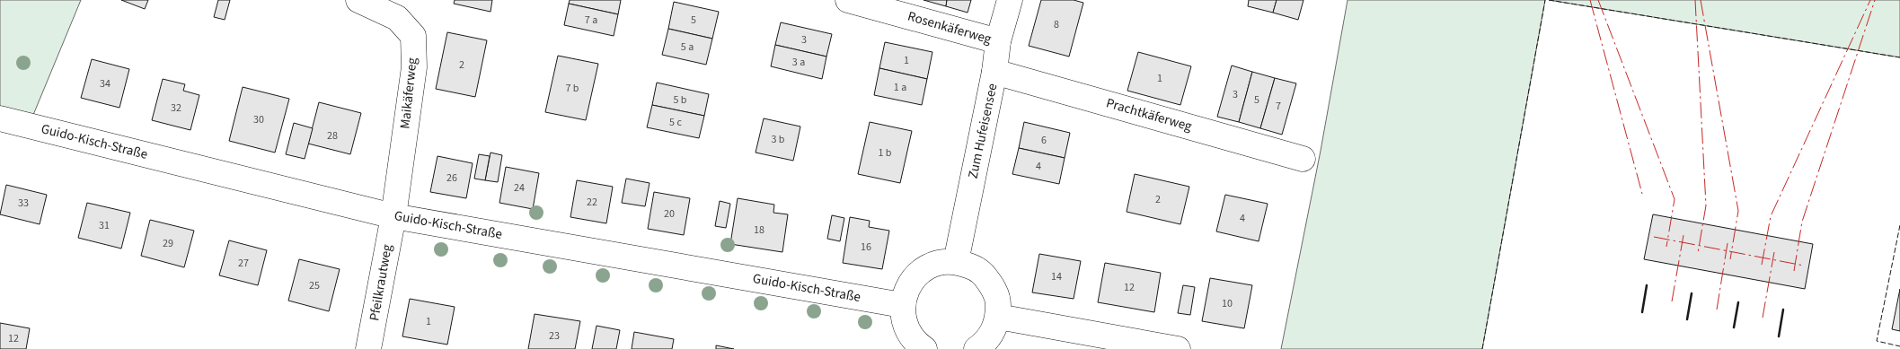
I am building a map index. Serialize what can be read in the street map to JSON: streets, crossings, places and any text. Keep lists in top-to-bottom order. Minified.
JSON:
{"streets":{"street":["Rosenkäferweg","Maikäferweg","Prachtkäferweg","Zum Hufeisensee","Guido-Kisch-Straße","Pfeilkrautweg"]},"crossings":[["Rosenkäferweg","Zum Hufeisensee"],["Maikäferweg","Guido-Kisch-Straße"],["Maikäferweg","Pfeilkrautweg"],["Prachtkäferweg","Zum Hufeisensee"],["Guido-Kisch-Straße","Pfeilkrautweg"]],"house_numbers":["7 a","5","8","3","5 a","1","3 a","2","1","34","1 a","7 b","3","5 b","5","7","32","30","5 c","28","3 b","6","1 b","4","26","24","2","22","33","20","4","31","18","29","16","27","14","25","12","10","1","23","12"]}
